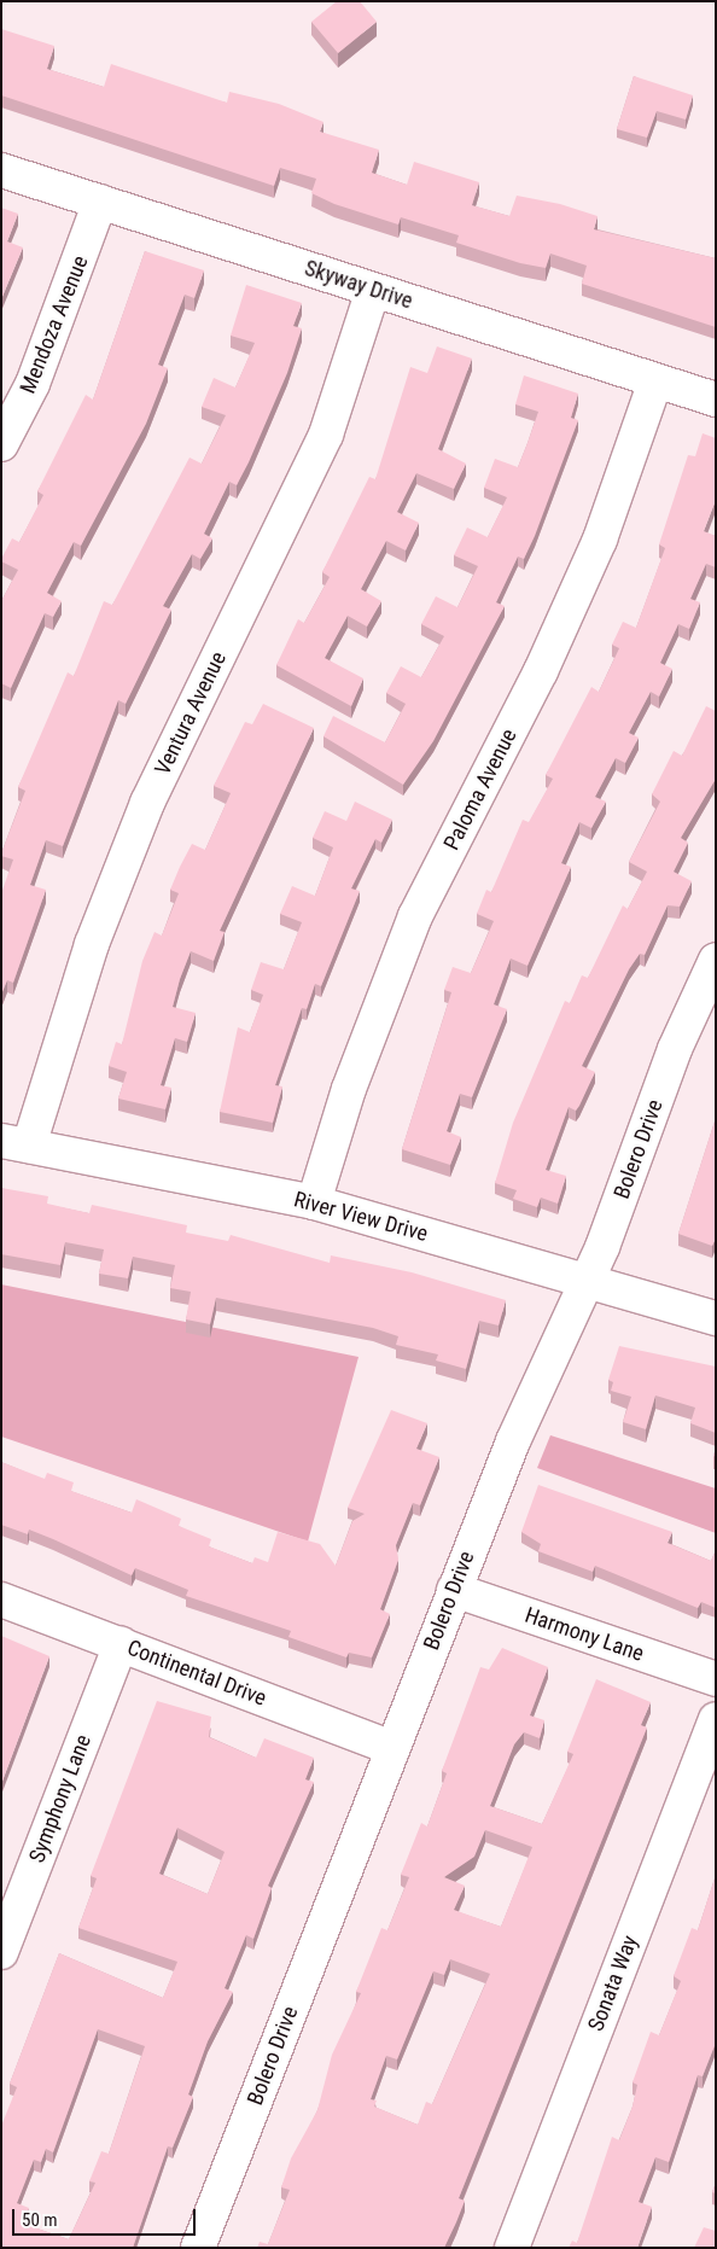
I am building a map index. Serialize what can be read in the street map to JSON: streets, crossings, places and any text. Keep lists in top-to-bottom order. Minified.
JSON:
{"streets":{"street":["Skyway Drive","Mendoza Avenue","Ventura Avenue","Paloma Avenue","Bolero Drive","River View Drive","Harmony Lane","Continental Drive","Symphony Lane","Sonata Way"]},"crossings":[["Skyway Drive","Mendoza Avenue"],["Skyway Drive","Ventura Avenue"],["Skyway Drive","Paloma Avenue"],["Ventura Avenue","River View Drive"],["Paloma Avenue","River View Drive"],["Bolero Drive","River View Drive"],["Bolero Drive","Harmony Lane"],["Bolero Drive","Continental Drive"],["Continental Drive","Symphony Lane"]],"scale_bar":"50 m"}
